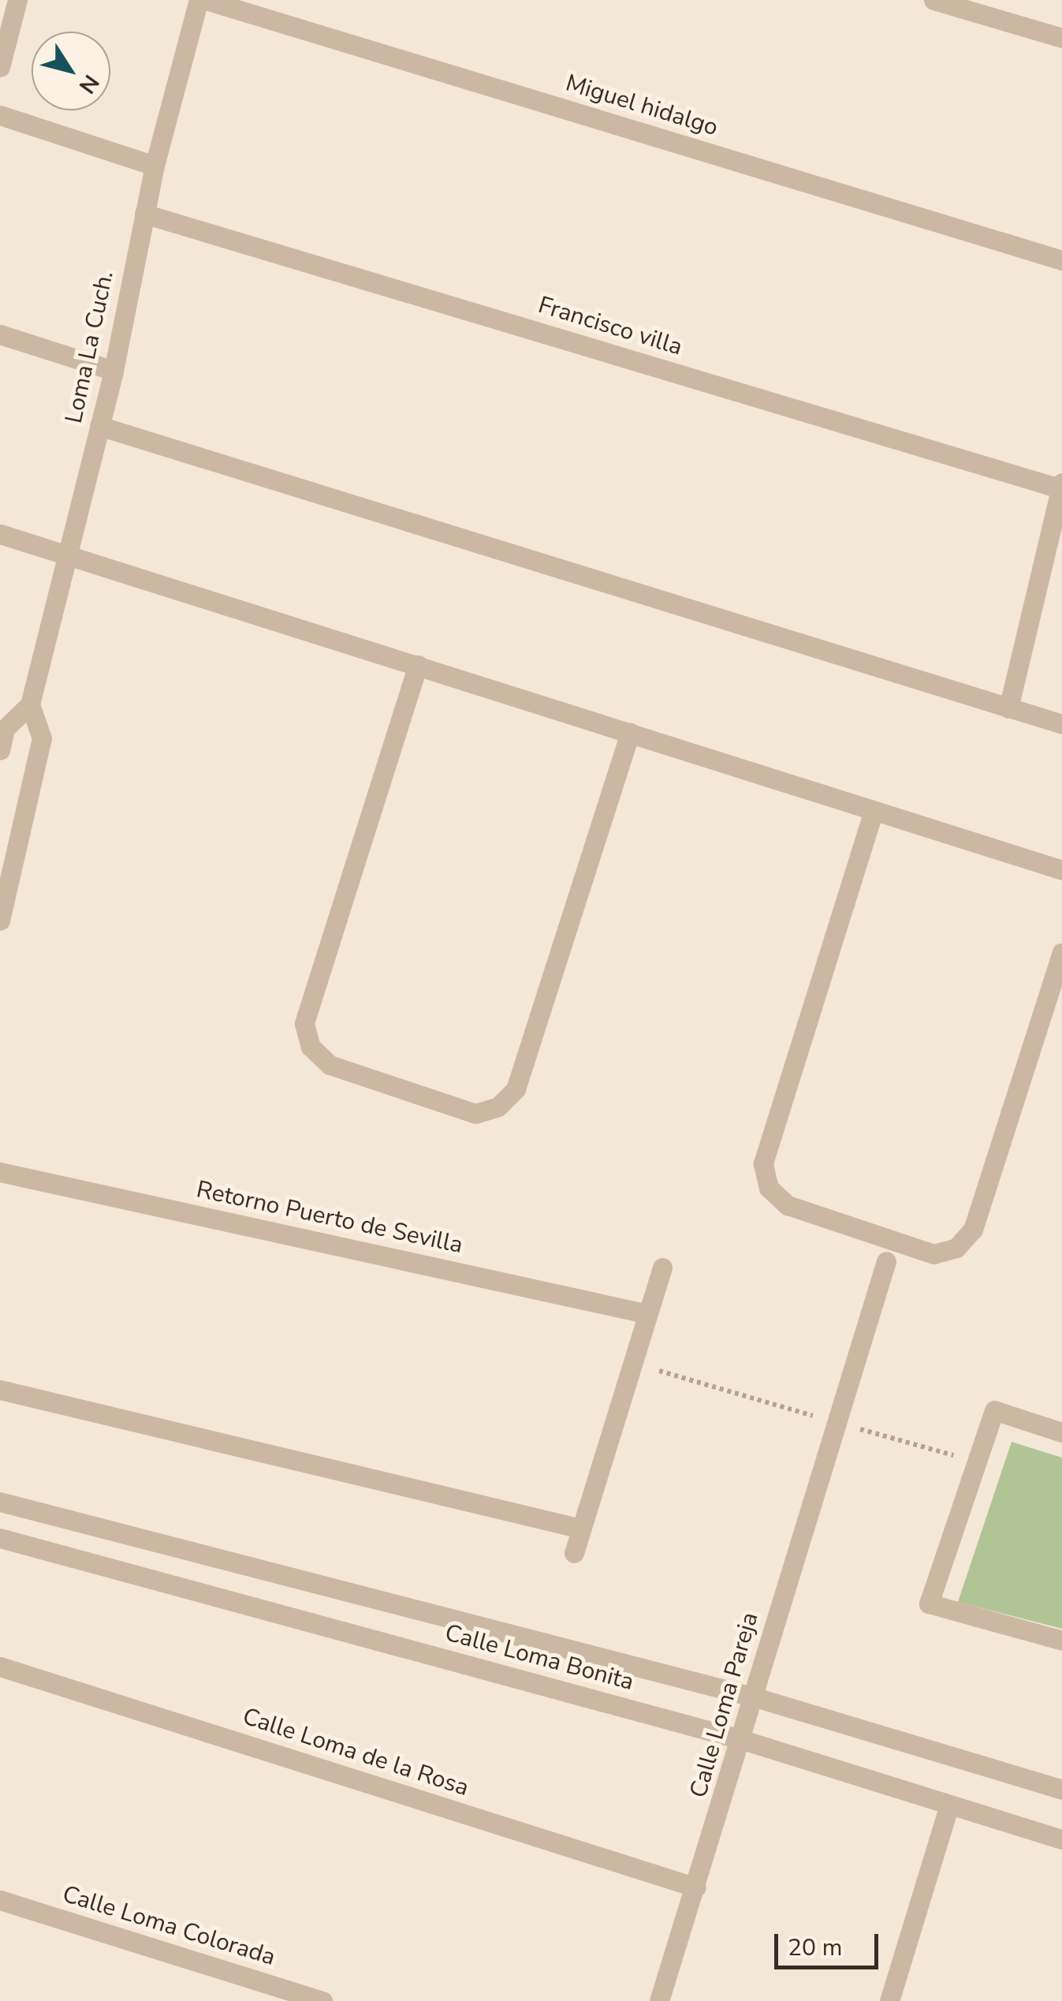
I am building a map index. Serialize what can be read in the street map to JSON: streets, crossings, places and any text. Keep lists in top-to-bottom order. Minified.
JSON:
{"streets":{"street":["Miguel hidalgo","Francisco villa","Loma La Cuch.","Retorno Puerto de Sevilla","Calle Loma Bonita","Calle Loma Pareja","Calle Loma de la Rosa","Calle Loma Colorada"]},"crossings":[["Francisco villa","Loma La Cuch."],["Calle Loma Bonita","Calle Loma Pareja"],["Calle Loma Pareja","Calle Loma de la Rosa"]],"scale_bar":"20 m","north":"bottom right"}
